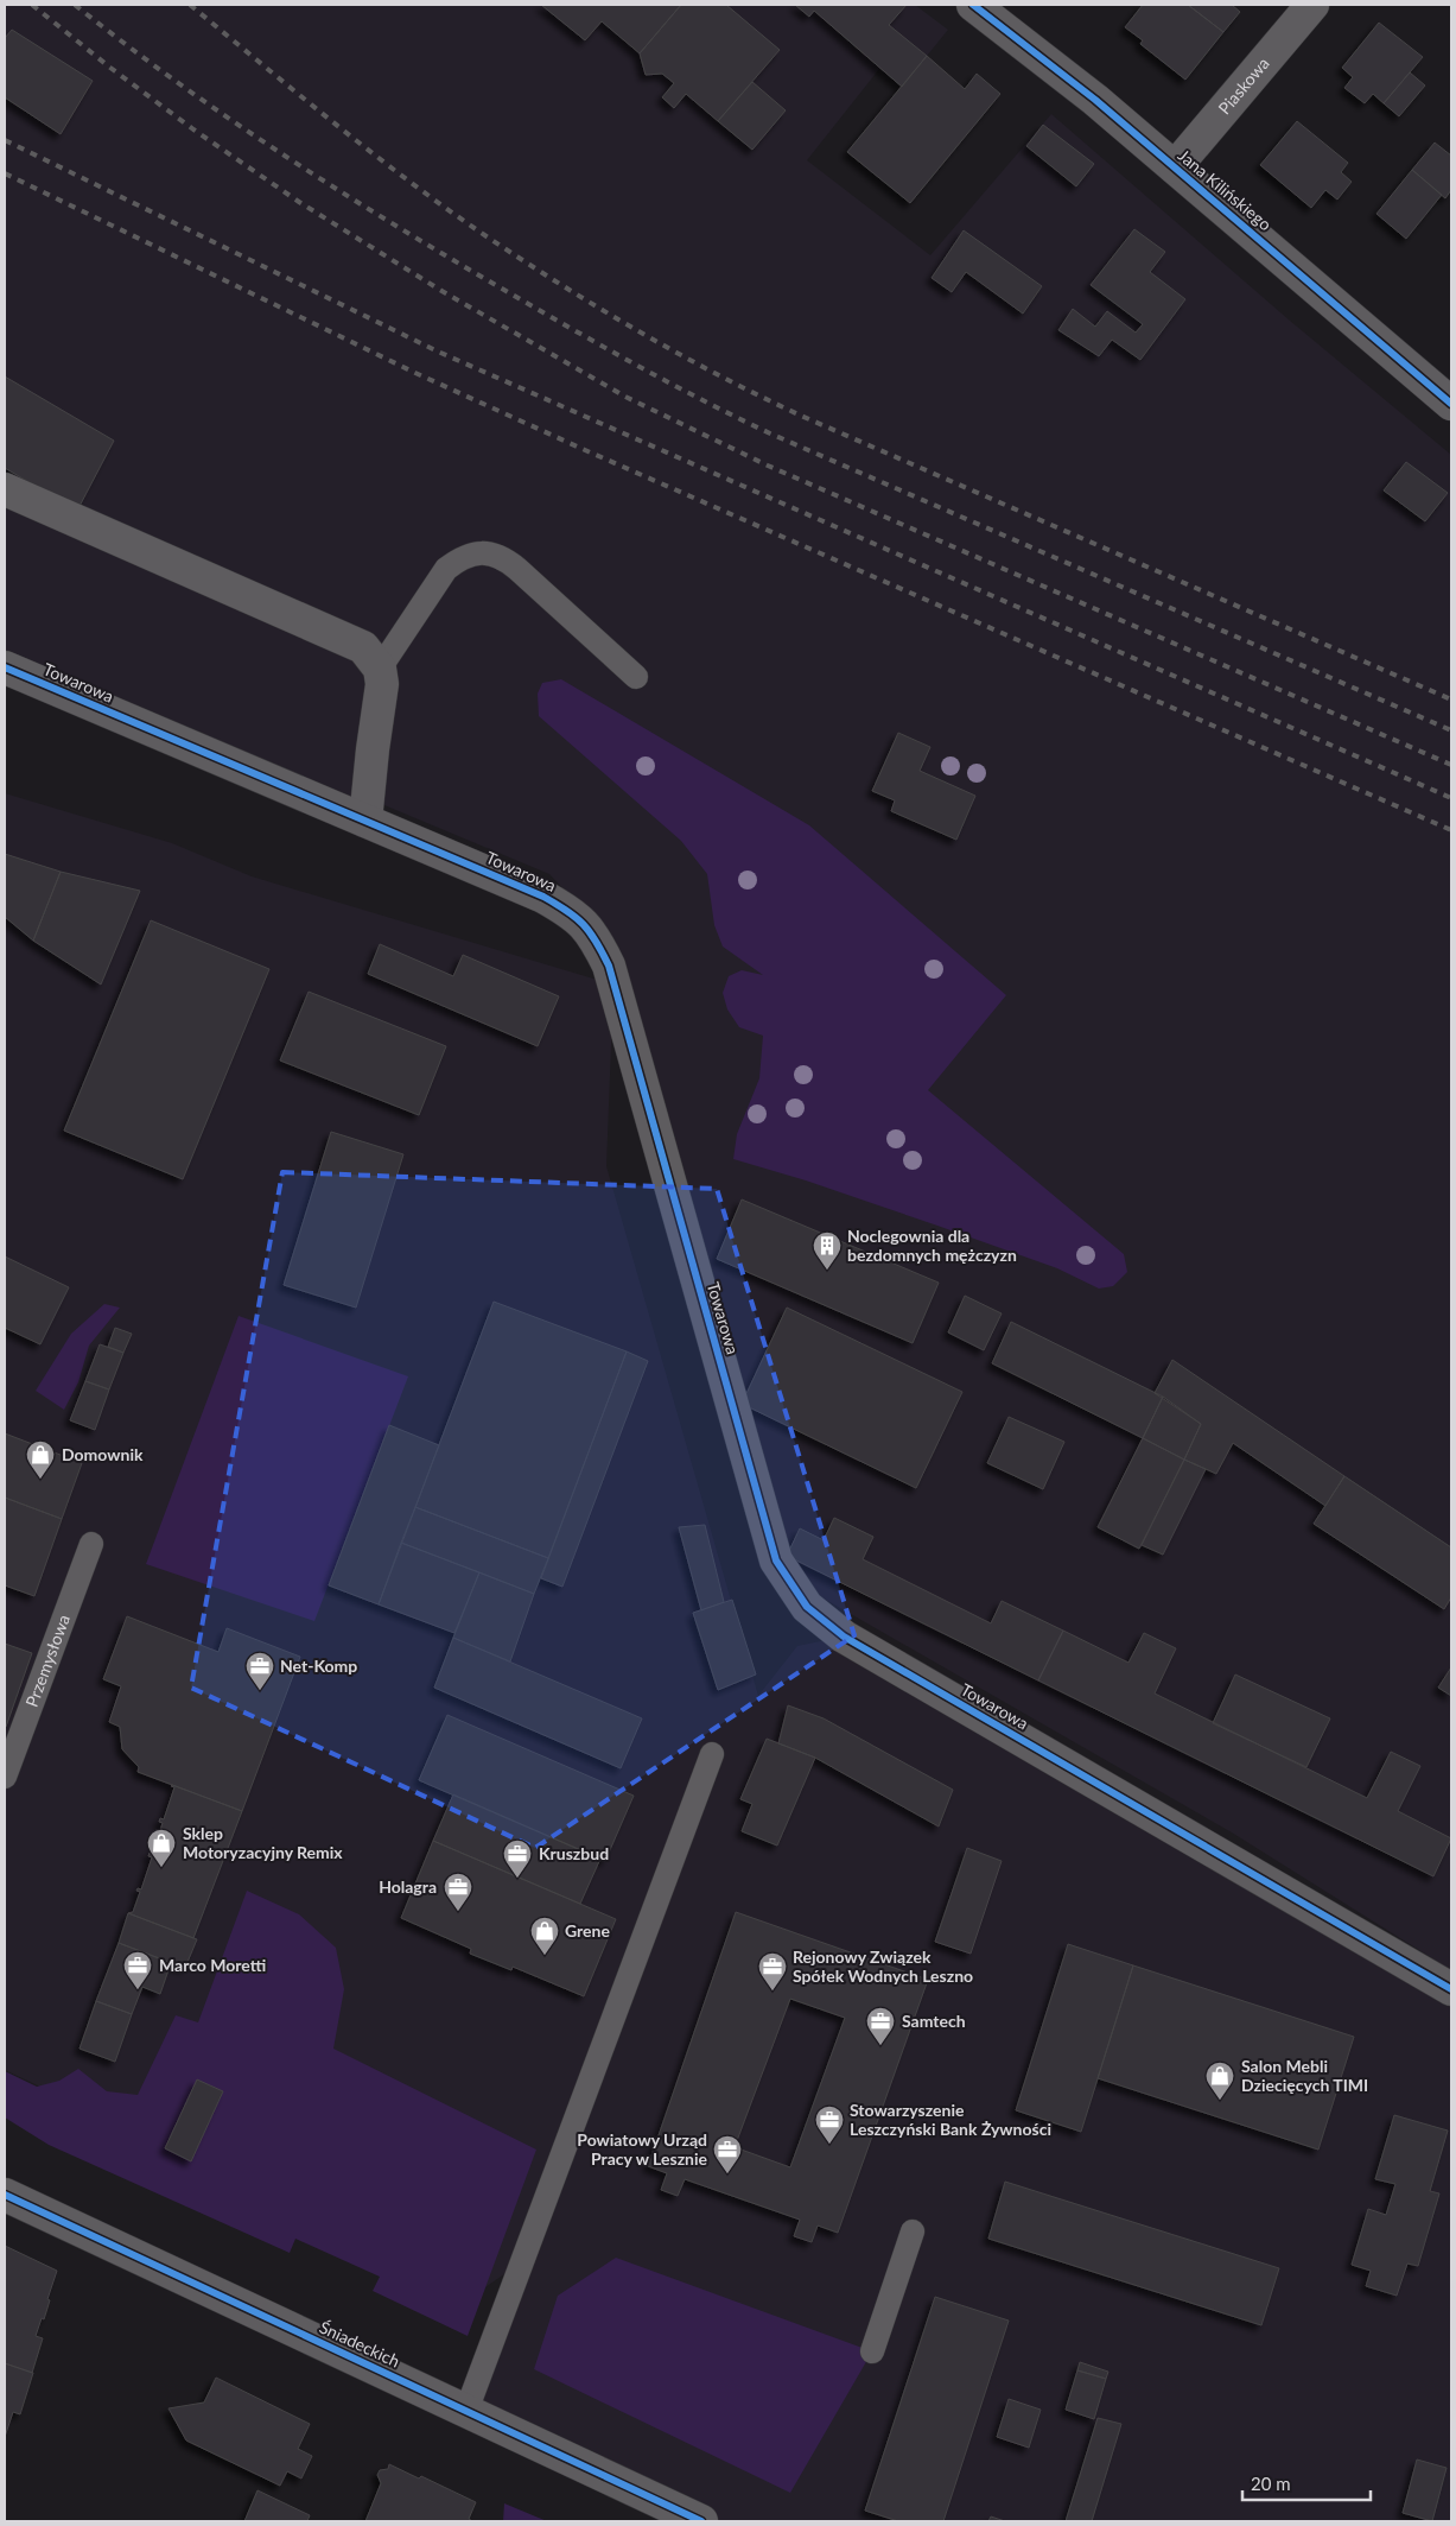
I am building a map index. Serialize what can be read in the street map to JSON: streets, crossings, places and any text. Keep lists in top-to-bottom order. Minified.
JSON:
{"streets":{"street":["Piaskowa","Jana Kilińskiego","Towarowa","Śniadeckich"],"lane":["Przemysłowa"]},"crossings":[["Piaskowa","Jana Kilińskiego"]],"places":{"building":["Noclegownia dla bezdomnych mężczyzn"],"shop":["Domownik","Sklep Motoryzacyjny Remix","Grene","Salon Mebli Dziecięcych TIMI"],"office":["Net-Komp","Kruszbud","Holagra","Marco Moretti","Rejonowy Związek Spółek Wodnych Leszno","Samtech","Stowarzyszenie Leszczyński Bank Żywności","Powiatowy Urząd Pracy w Lesznie"]},"scale_bar":"20 m"}
